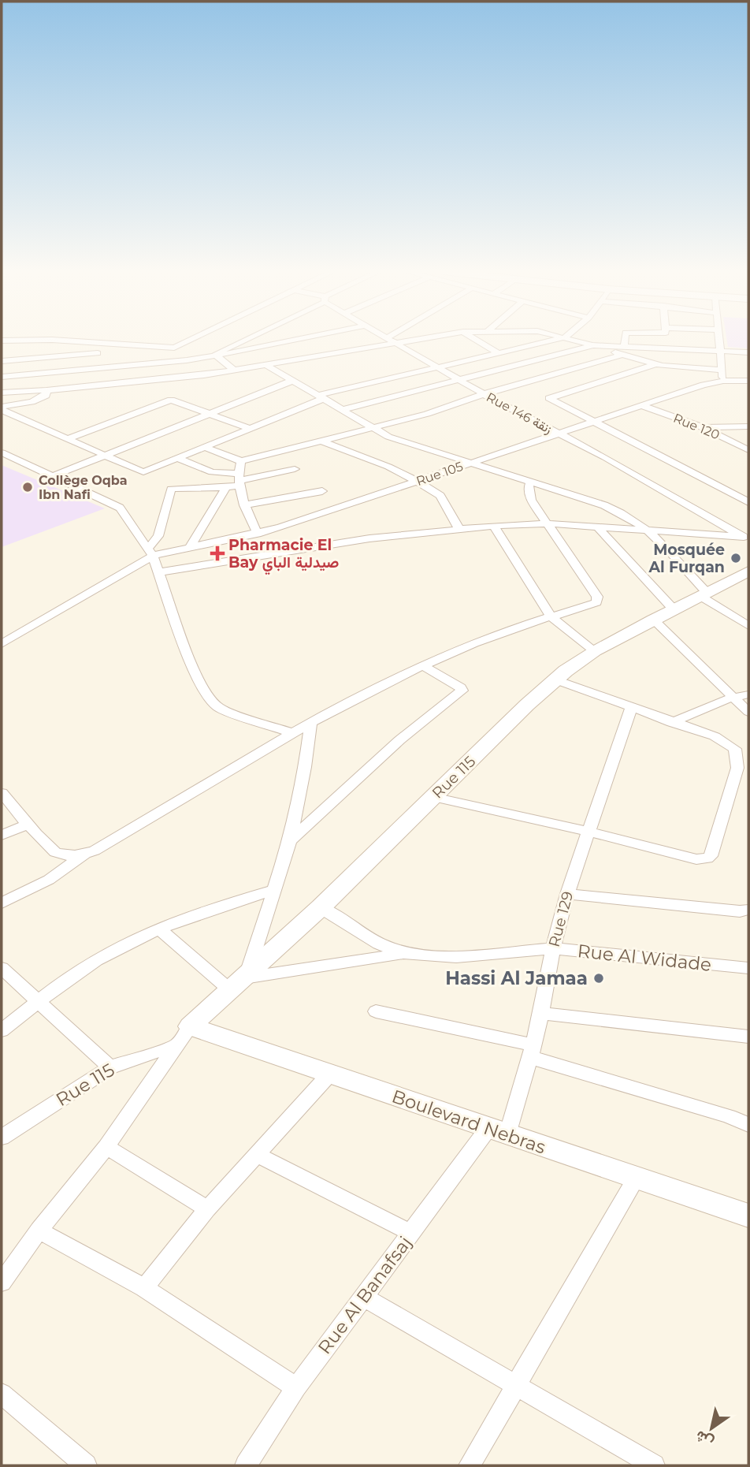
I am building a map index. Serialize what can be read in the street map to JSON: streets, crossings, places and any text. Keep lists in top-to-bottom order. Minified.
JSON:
{"streets":{"street":["Rue 146 زنقة","Rue 120","Rue 105","Rue 115","Rue 129","Rue Al Widade","Boulevard Nebras","Rue Al Banafsaj"]},"crossings":[["Rue 146 زنقة","Rue 105"],["Rue 120","Rue 105"],["Rue 115","Rue Al Widade"],["Rue 115","Boulevard Nebras"],["Rue 129","Rue Al Widade"],["Rue 129","Boulevard Nebras"],["Rue 129","Rue Al Banafsaj"],["Boulevard Nebras","Rue Al Banafsaj"]],"places":{"other":["Collège Oqba Ibn Nafi","Mosquée Al Furqan","Hassi Al Jamaa"],"health":["Pharmacie El Bay صيدلية الباي"]},"north":"bottom left"}
